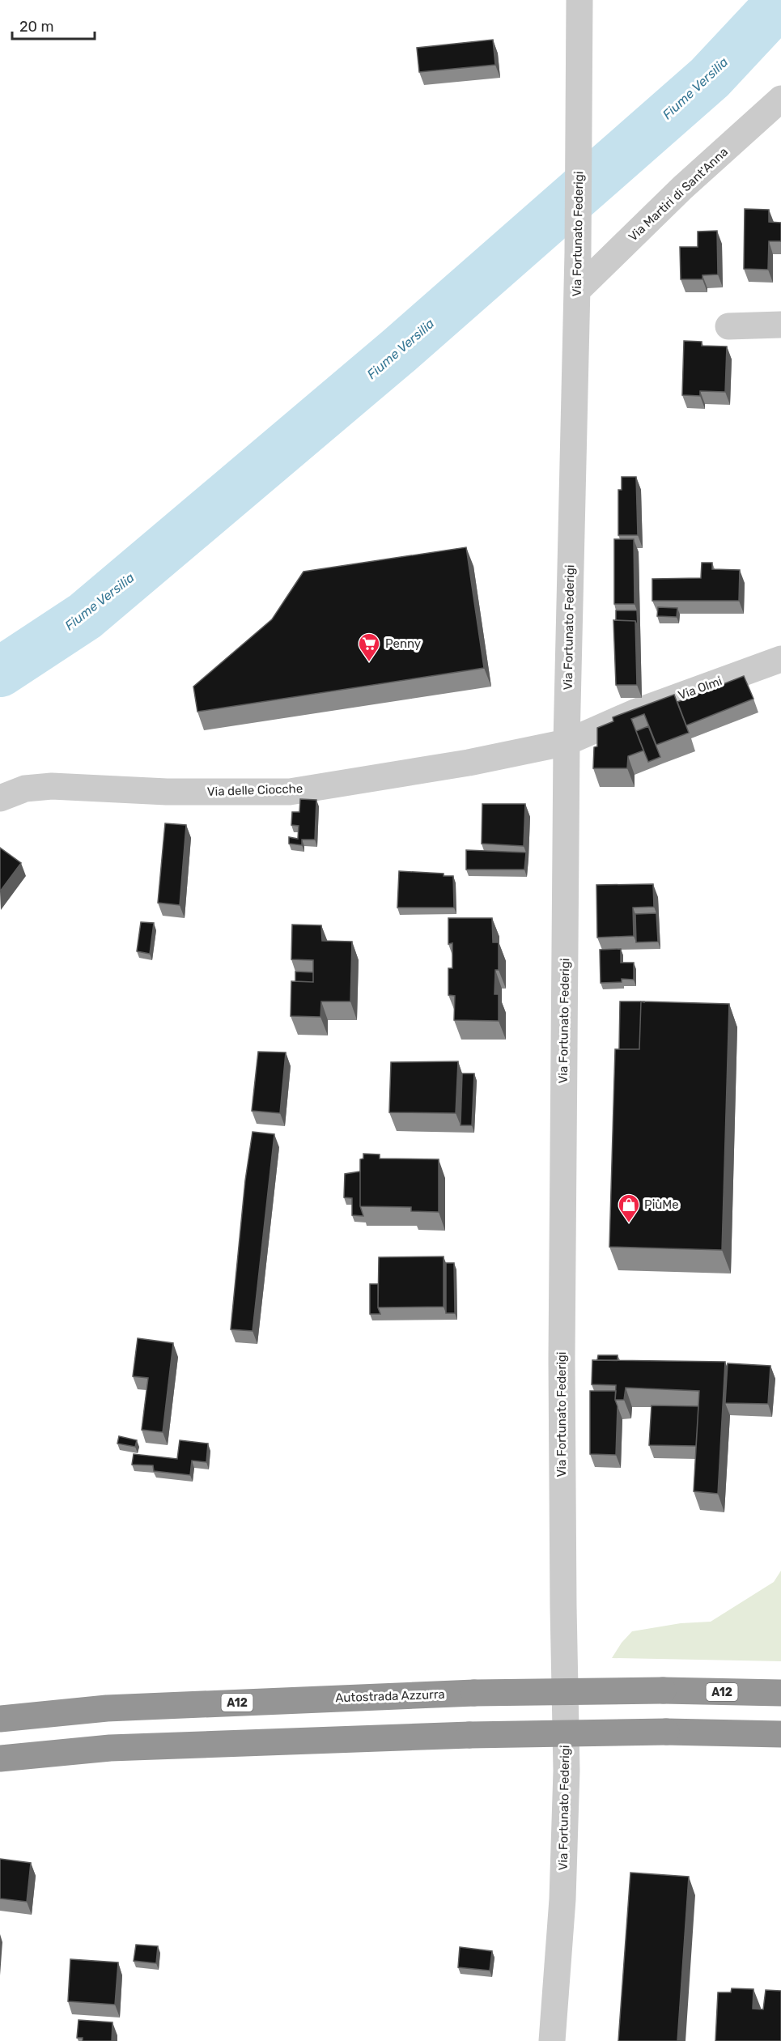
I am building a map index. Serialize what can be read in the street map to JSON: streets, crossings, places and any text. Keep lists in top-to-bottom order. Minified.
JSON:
{"streets":{"highway":["A12","Autostrada Azzurra"],"street":["Via Martiri di Sant'Anna","Via Fortunato Federigi","Via Olmi","Via delle Ciocche"]},"crossings":[["Via Martiri di Sant'Anna","Via Fortunato Federigi"],["Via Fortunato Federigi","Via Olmi"],["Via Fortunato Federigi","Via delle Ciocche"],["Via Olmi","Via delle Ciocche"]],"water":["Fiume Versilia"],"places":{"supermarket":["Penny"],"shop":["PiùMe"]},"scale_bar":"20 m"}
